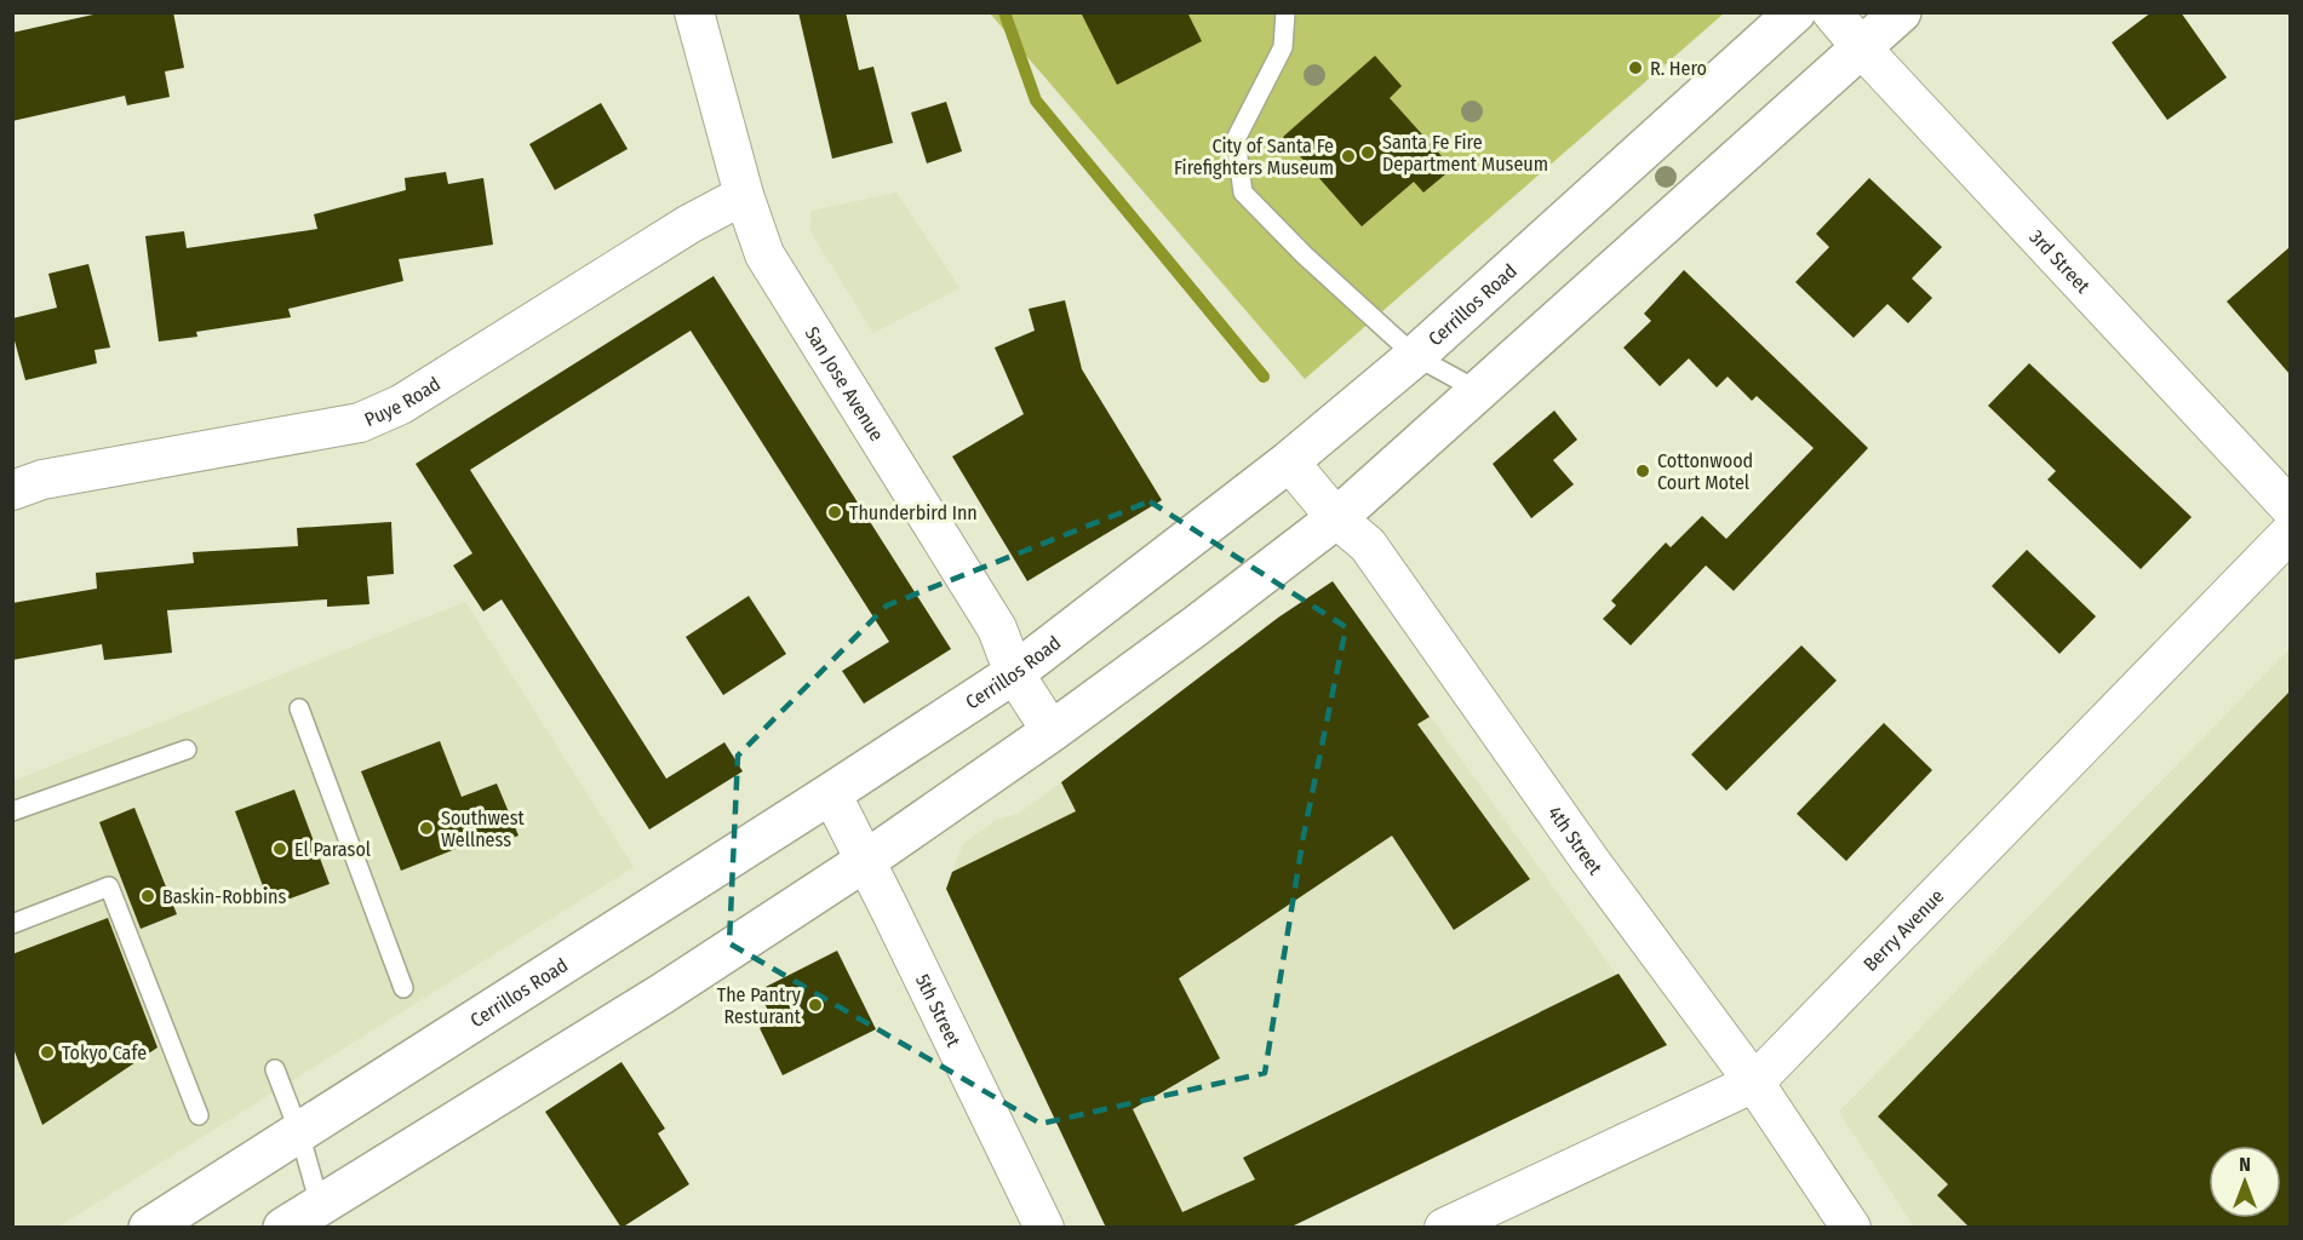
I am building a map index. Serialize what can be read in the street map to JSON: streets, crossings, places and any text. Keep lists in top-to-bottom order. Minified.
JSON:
{"streets":{"main road":["Cerrillos Road"],"street":["3rd Street","San Jose Avenue","Puye Road","4th Street","Berry Avenue","5th Street"]},"crossings":[["Cerrillos Road","San Jose Avenue"],["Cerrillos Road","4th Street"],["Cerrillos Road","5th Street"],["San Jose Avenue","Puye Road"],["4th Street","Berry Avenue"]],"places":["R. Hero","Santa Fe Fire Department Museum","City of Santa Fe Firefighters Museum","Cottonwood Court Motel","Thunderbird Inn","Southwest Wellness","El Parasol","Baskin-Robbins","The Pantry Resturant","Tokyo Cafe"],"north":"top"}
